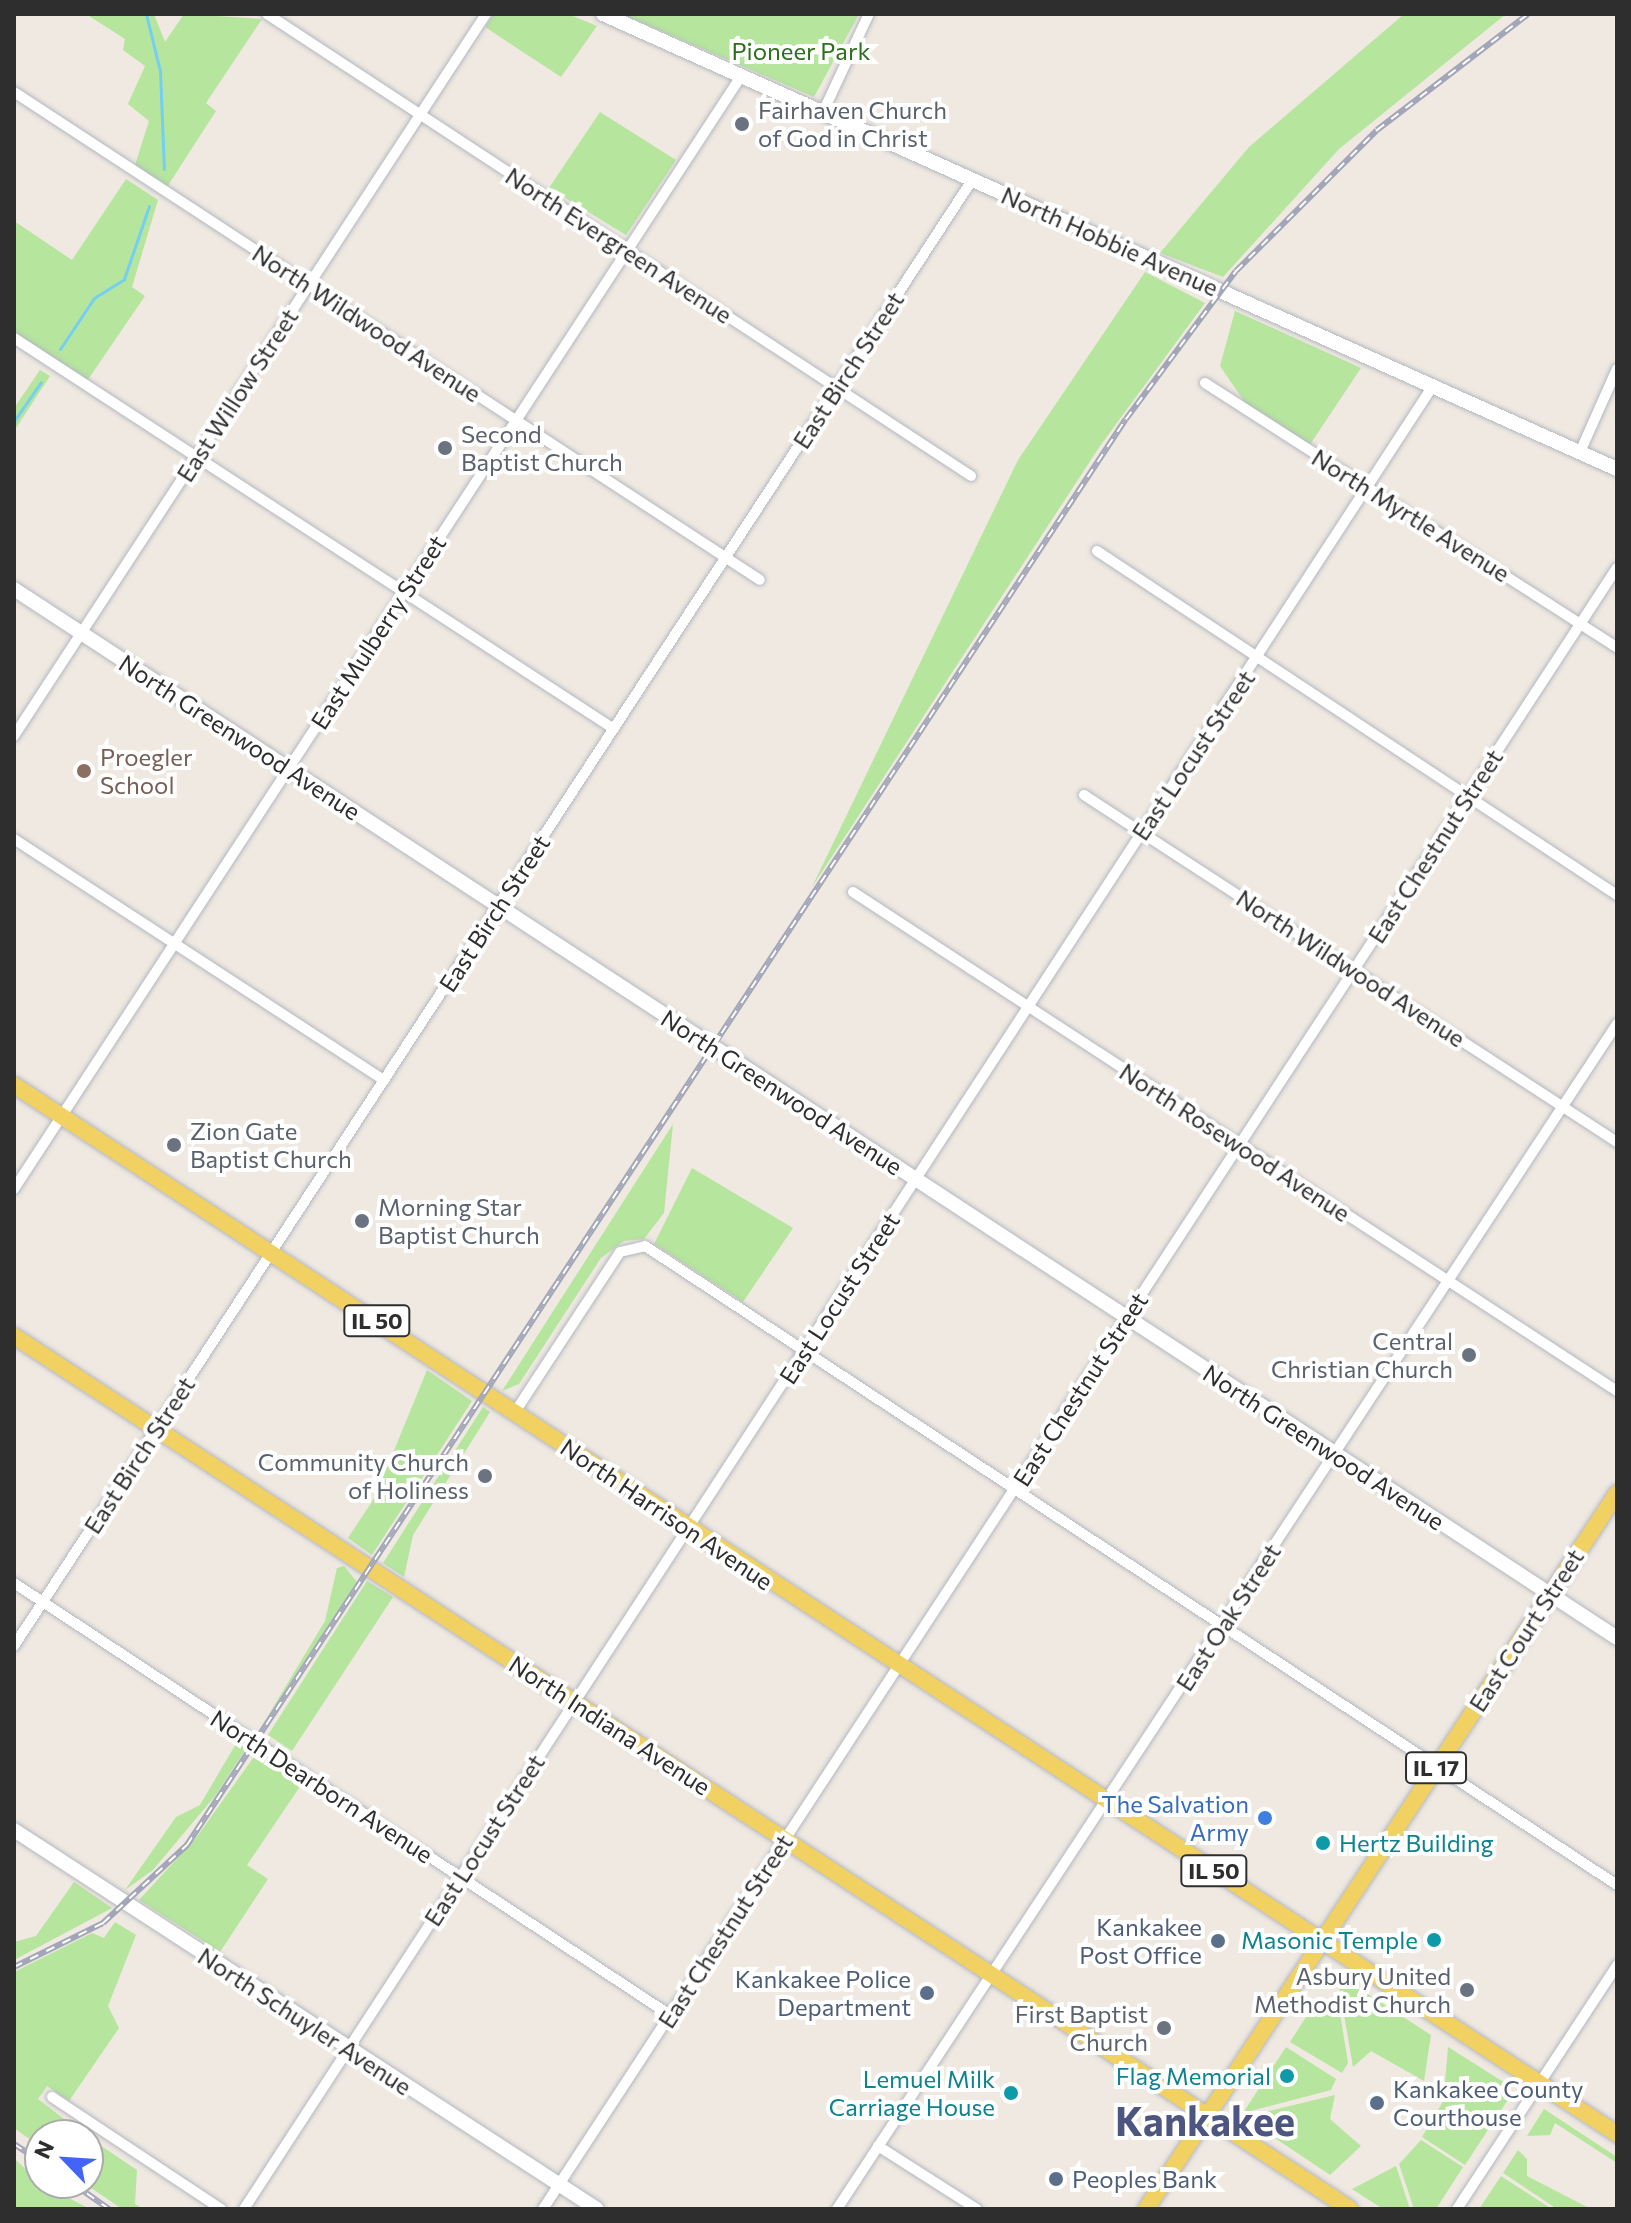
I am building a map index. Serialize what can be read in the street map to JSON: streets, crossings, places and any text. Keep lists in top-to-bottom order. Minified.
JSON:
{"streets":{"main road":["IL 50","North Harrison Avenue","East Court Street","North Indiana Avenue","IL 17"],"street":["North Hobbie Avenue","North Evergreen Avenue","North Wildwood Avenue","East Birch Street","East Willow Street","North Myrtle Avenue","East Mulberry Street","North Greenwood Avenue","East Locust Street","East Chestnut Street","North Rosewood Avenue","East Oak Street","North Dearborn Avenue","North Schuyler Avenue"]},"crossings":[["North Hobbie Avenue","East Birch Street"],["North Hobbie Avenue","East Mulberry Street"],["North Hobbie Avenue","East Locust Street"],["North Evergreen Avenue","East Birch Street"],["North Evergreen Avenue","East Willow Street"],["North Evergreen Avenue","East Mulberry Street"],["North Wildwood Avenue","East Birch Street"],["North Wildwood Avenue","East Willow Street"],["North Wildwood Avenue","East Mulberry Street"],["North Wildwood Avenue","East Locust Street"],["North Wildwood Avenue","East Chestnut Street"],["North Wildwood Avenue","East Oak Street"],["East Birch Street","North Greenwood Avenue"],["East Birch Street","North Harrison Avenue"],["East Birch Street","North Indiana Avenue"],["East Birch Street","North Dearborn Avenue"],["East Willow Street","North Greenwood Avenue"],["North Myrtle Avenue","East Locust Street"],["North Myrtle Avenue","East Chestnut Street"],["East Mulberry Street","North Greenwood Avenue"],["East Mulberry Street","North Harrison Avenue"],["North Greenwood Avenue","East Locust Street"],["North Greenwood Avenue","East Chestnut Street"],["North Greenwood Avenue","East Oak Street"],["North Greenwood Avenue","East Court Street"],["East Locust Street","North Rosewood Avenue"],["East Locust Street","North Harrison Avenue"],["East Locust Street","North Indiana Avenue"],["East Locust Street","North Dearborn Avenue"],["East Locust Street","North Schuyler Avenue"],["East Chestnut Street","North Rosewood Avenue"],["East Chestnut Street","North Harrison Avenue"],["East Chestnut Street","North Indiana Avenue"],["East Chestnut Street","North Dearborn Avenue"],["East Chestnut Street","North Schuyler Avenue"],["North Rosewood Avenue","East Oak Street"],["IL 50","North Harrison Avenue"],["IL 50","East Court Street"],["North Harrison Avenue","East Oak Street"],["North Harrison Avenue","East Court Street"],["East Oak Street","North Indiana Avenue"],["East Court Street","North Indiana Avenue"]],"districts":["Kankakee"],"parks":["Pioneer Park"],"places":["Fairhaven Church of God in Christ","Second Baptist Church","Proegler School","Zion Gate Baptist Church","Morning Star Baptist Church","Central Christian Church","Community Church of Holiness","The Salvation Army","Hertz Building","Masonic Temple","Kankakee Post Office","Asbury United Methodist Church","Kankakee Police Department","First Baptist Church","Flag Memorial","Lemuel Milk Carriage House","Kankakee County Courthouse","Peoples Bank"],"north":"top left"}
